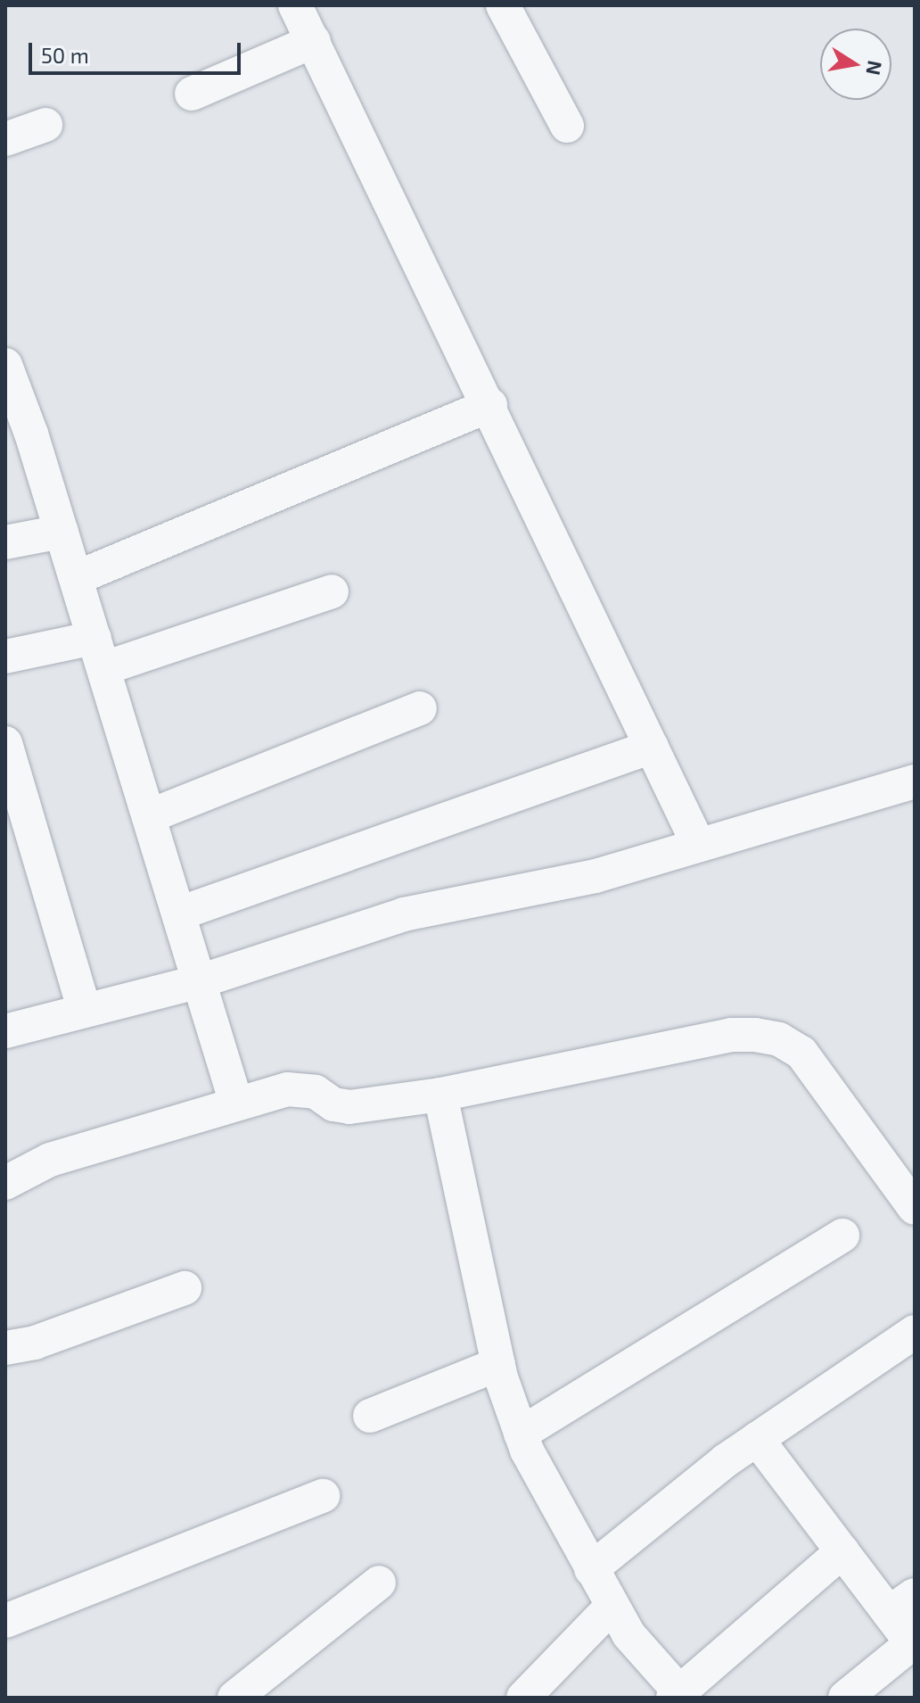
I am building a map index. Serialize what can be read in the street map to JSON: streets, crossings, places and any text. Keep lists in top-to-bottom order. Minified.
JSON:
{"scale_bar":"50 m","north":"right"}
